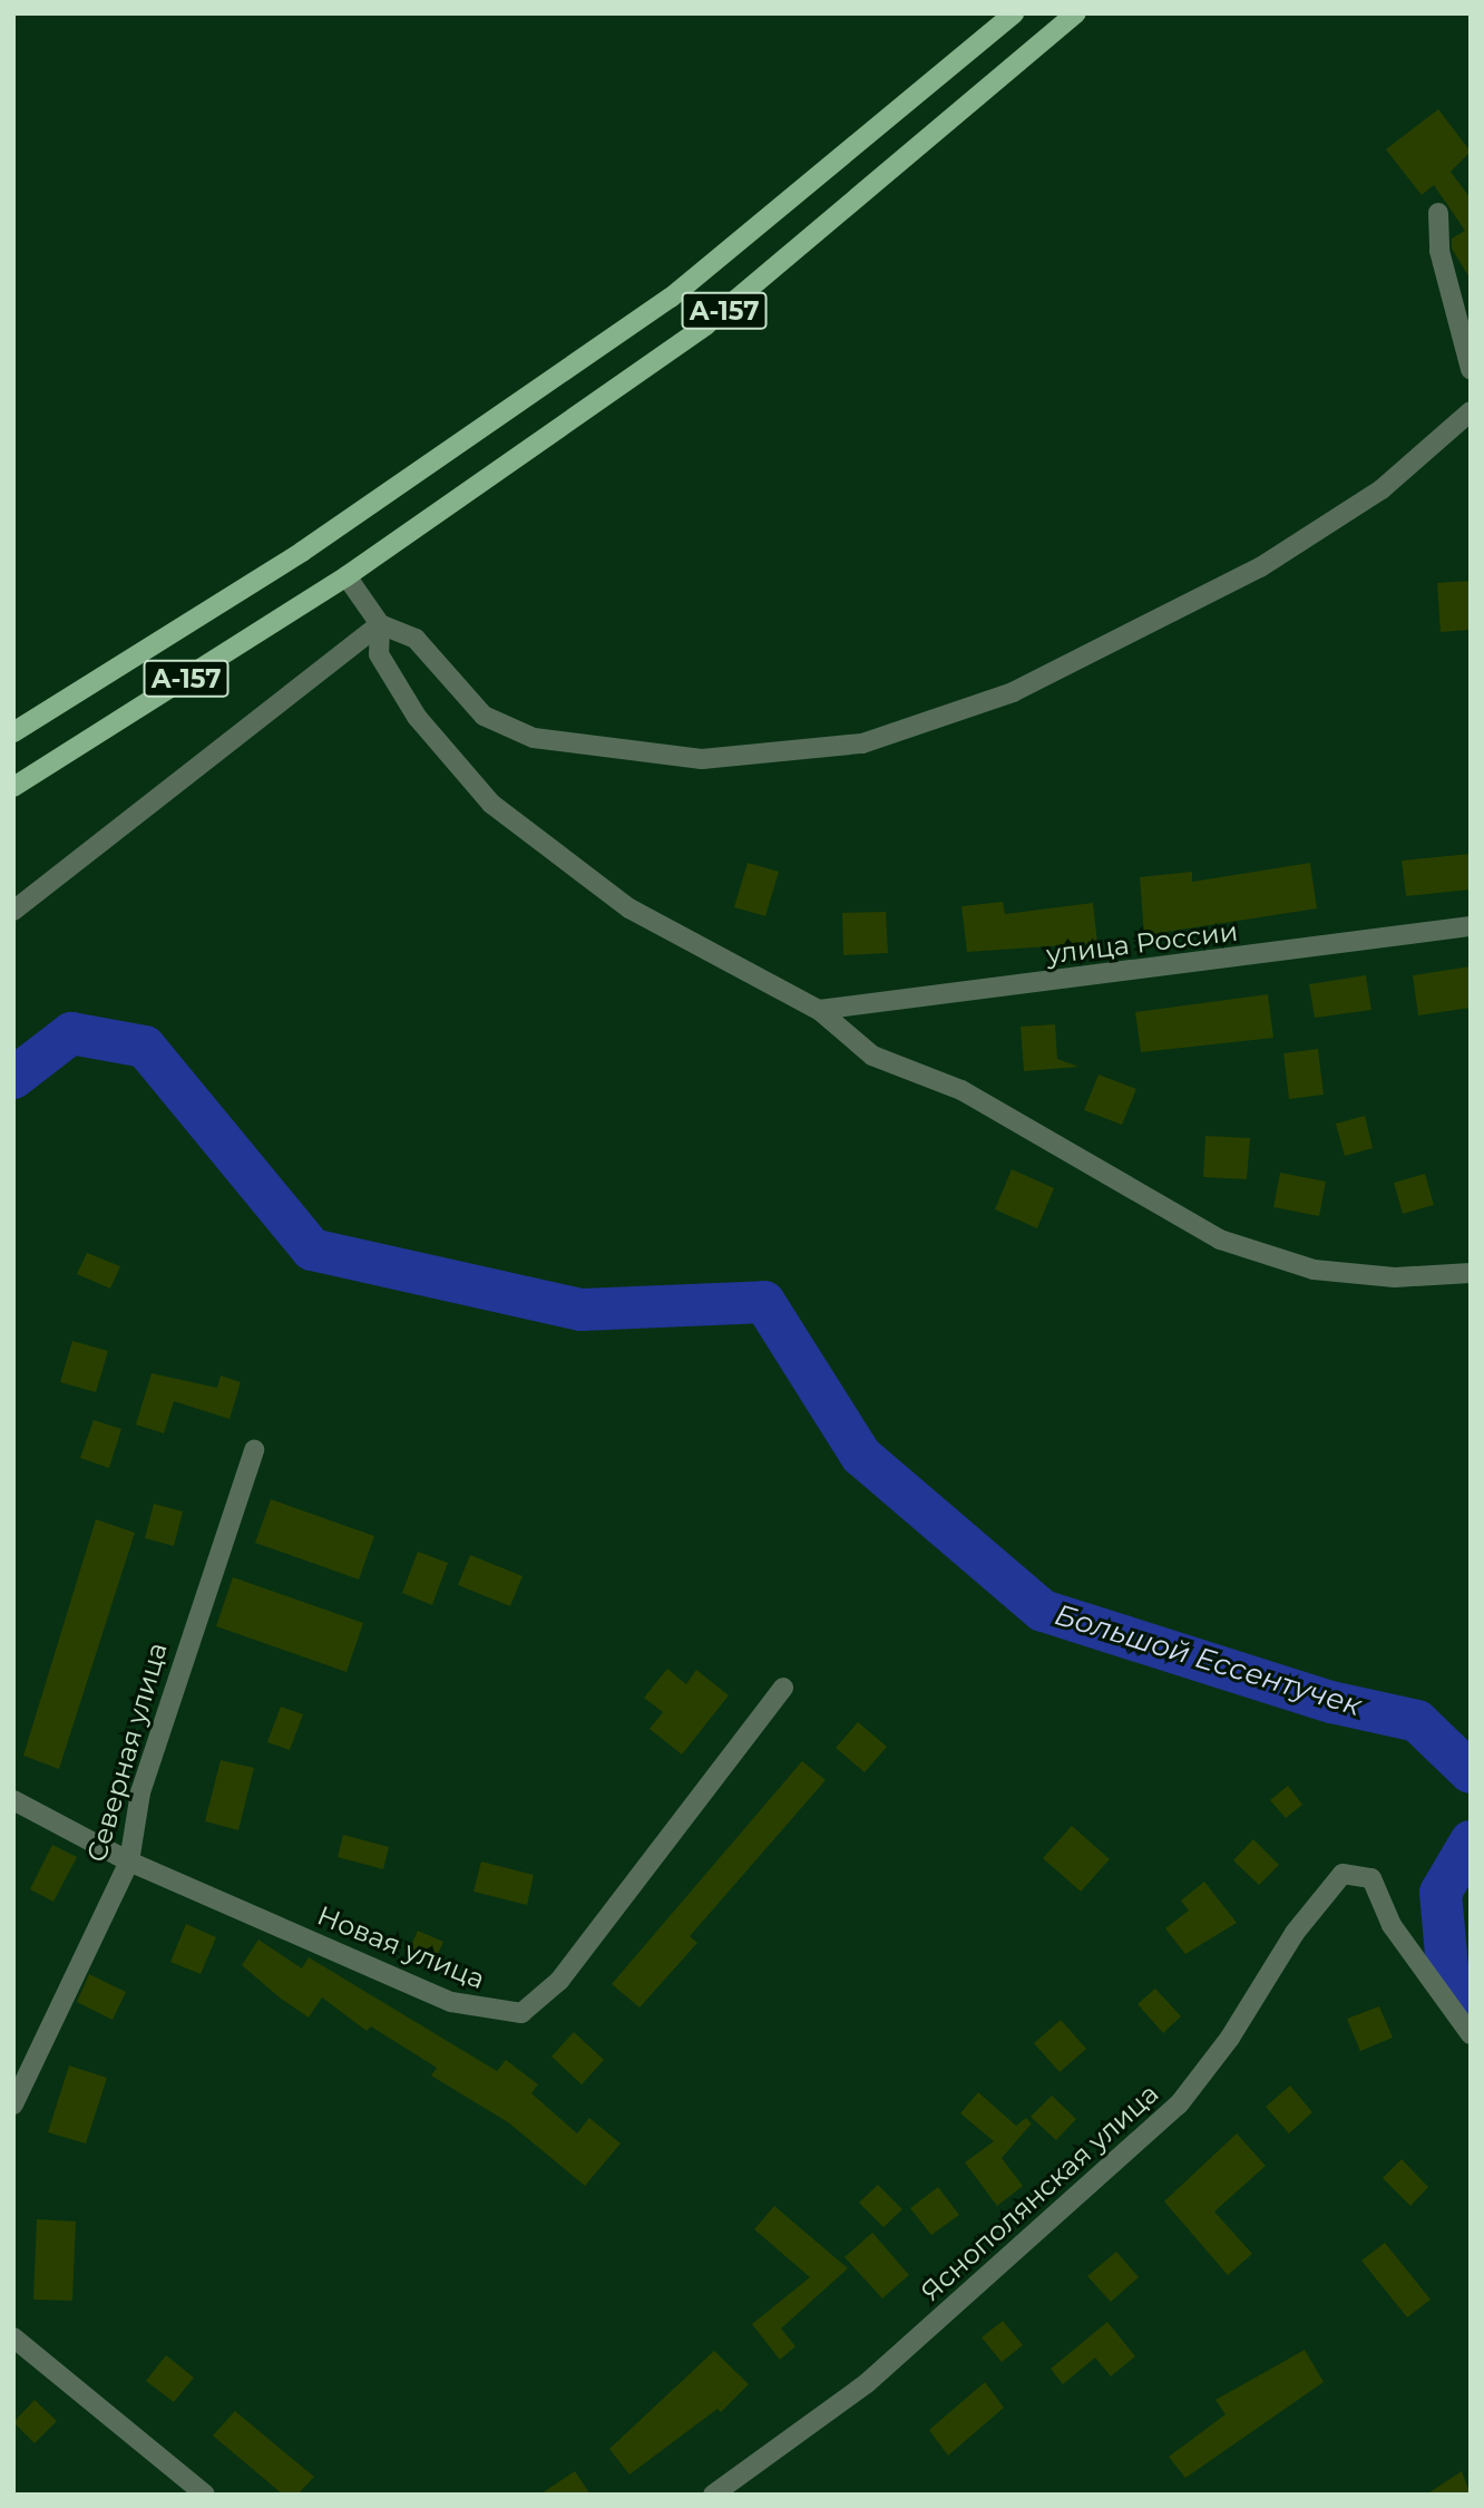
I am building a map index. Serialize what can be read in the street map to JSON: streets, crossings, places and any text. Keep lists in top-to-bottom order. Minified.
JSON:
{"streets":{"main road":["А-157"],"street":["улица России","Северная улица","Новая улица","Яснополянская улица"]},"crossings":[["Северная улица","Новая улица"]],"water":["Большой Ессентучек"]}
